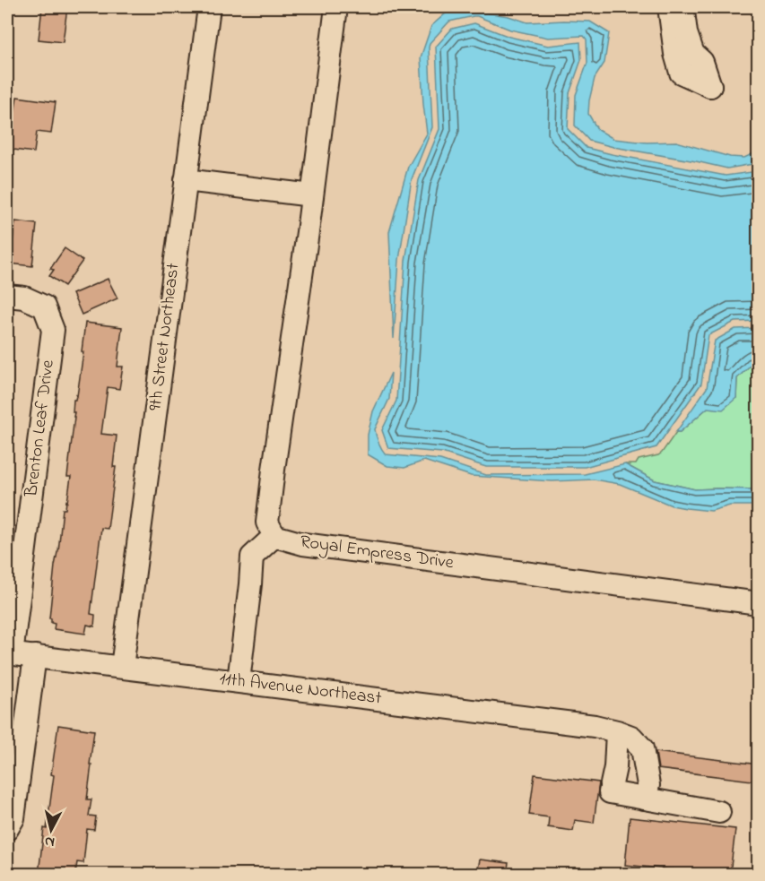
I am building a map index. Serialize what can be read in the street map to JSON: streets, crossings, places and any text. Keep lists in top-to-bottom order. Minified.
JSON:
{"streets":{"street":["9th Street Northeast","Brenton Leaf Drive","Royal Empress Drive","11th Avenue Northeast"]},"crossings":[["9th Street Northeast","11th Avenue Northeast"],["Brenton Leaf Drive","11th Avenue Northeast"]],"north":"bottom"}
